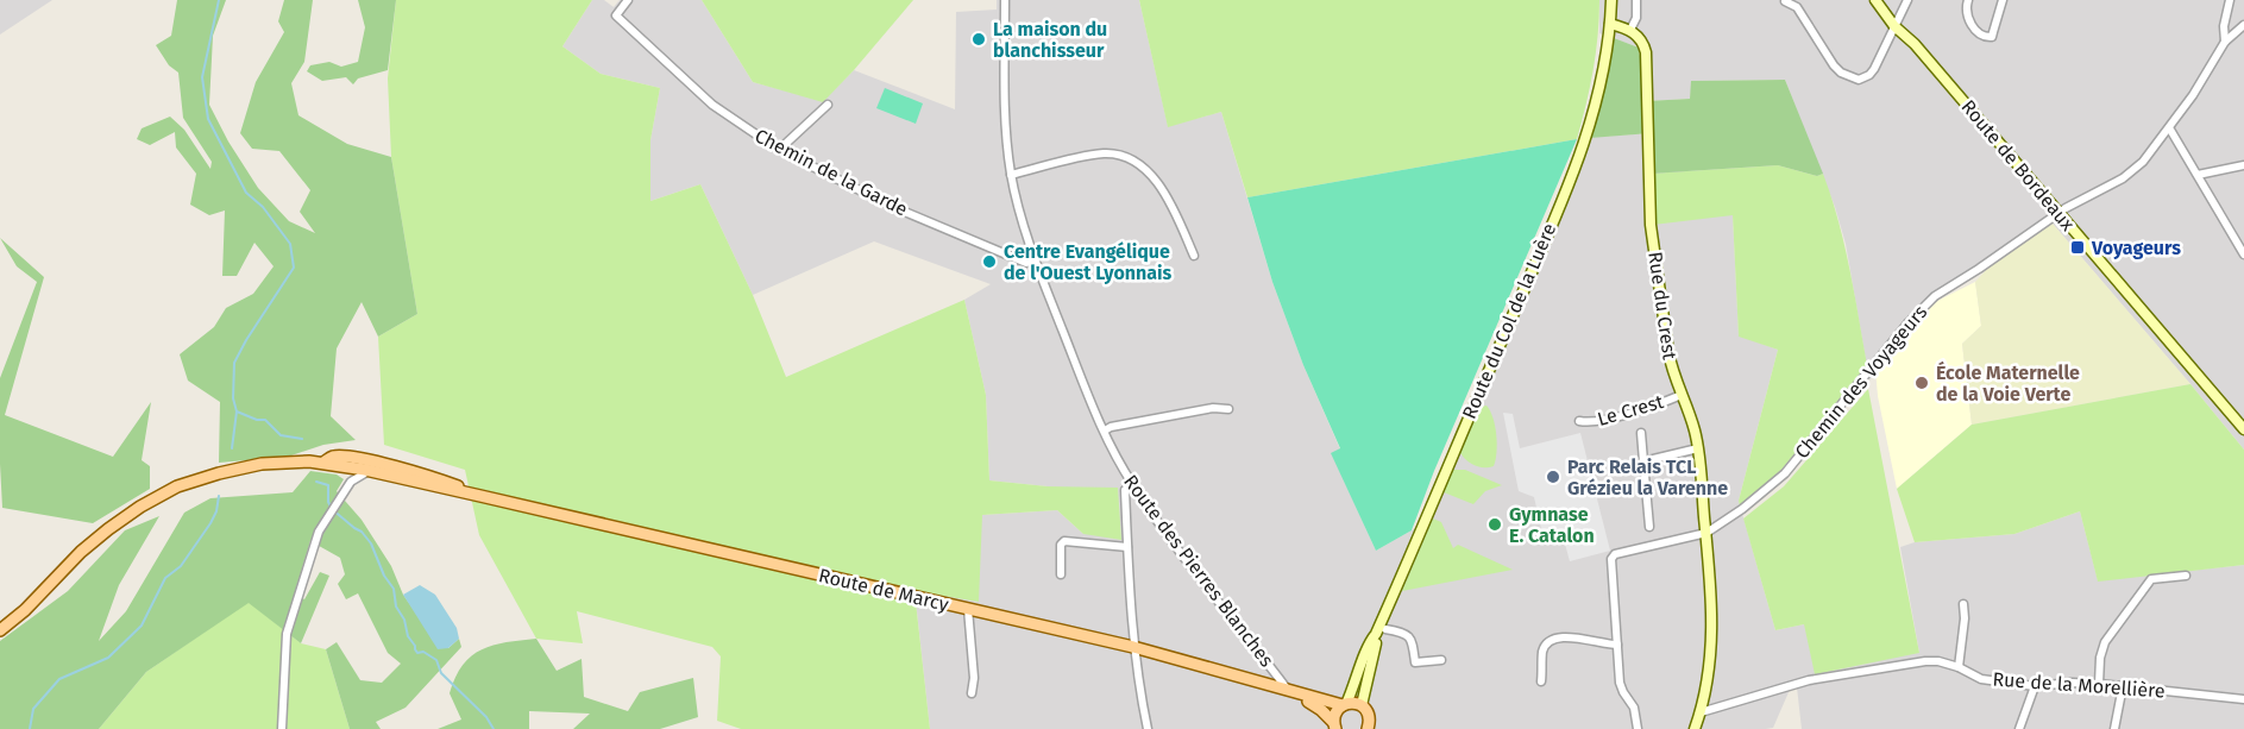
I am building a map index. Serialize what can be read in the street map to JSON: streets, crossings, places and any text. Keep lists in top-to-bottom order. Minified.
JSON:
{"streets":{"main road":["Route de Marcy"],"street":["Route de Bordeaux","Chemin de la Garde","Rue du Crest","Route du Col de la Luère","Chemin des Voyageurs","Le Crest","Route des Pierres Blanches","Rue de la Morellière"]},"crossings":[["Route de Bordeaux","Chemin des Voyageurs"],["Chemin de la Garde","Route des Pierres Blanches"],["Rue du Crest","Chemin des Voyageurs"],["Rue du Crest","Le Crest"],["Rue du Crest","Rue de la Morellière"],["Route du Col de la Luère","Route de Marcy"],["Route des Pierres Blanches","Route de Marcy"]],"places":{"other":["La maison du blanchisseur","Centre Evangélique de l'Ouest Lyonnais","École Maternelle de la Voie Verte","Parc Relais TCL Grézieu la Varenne","Gymnase E. Catalon"],"transit":["Voyageurs"]}}
